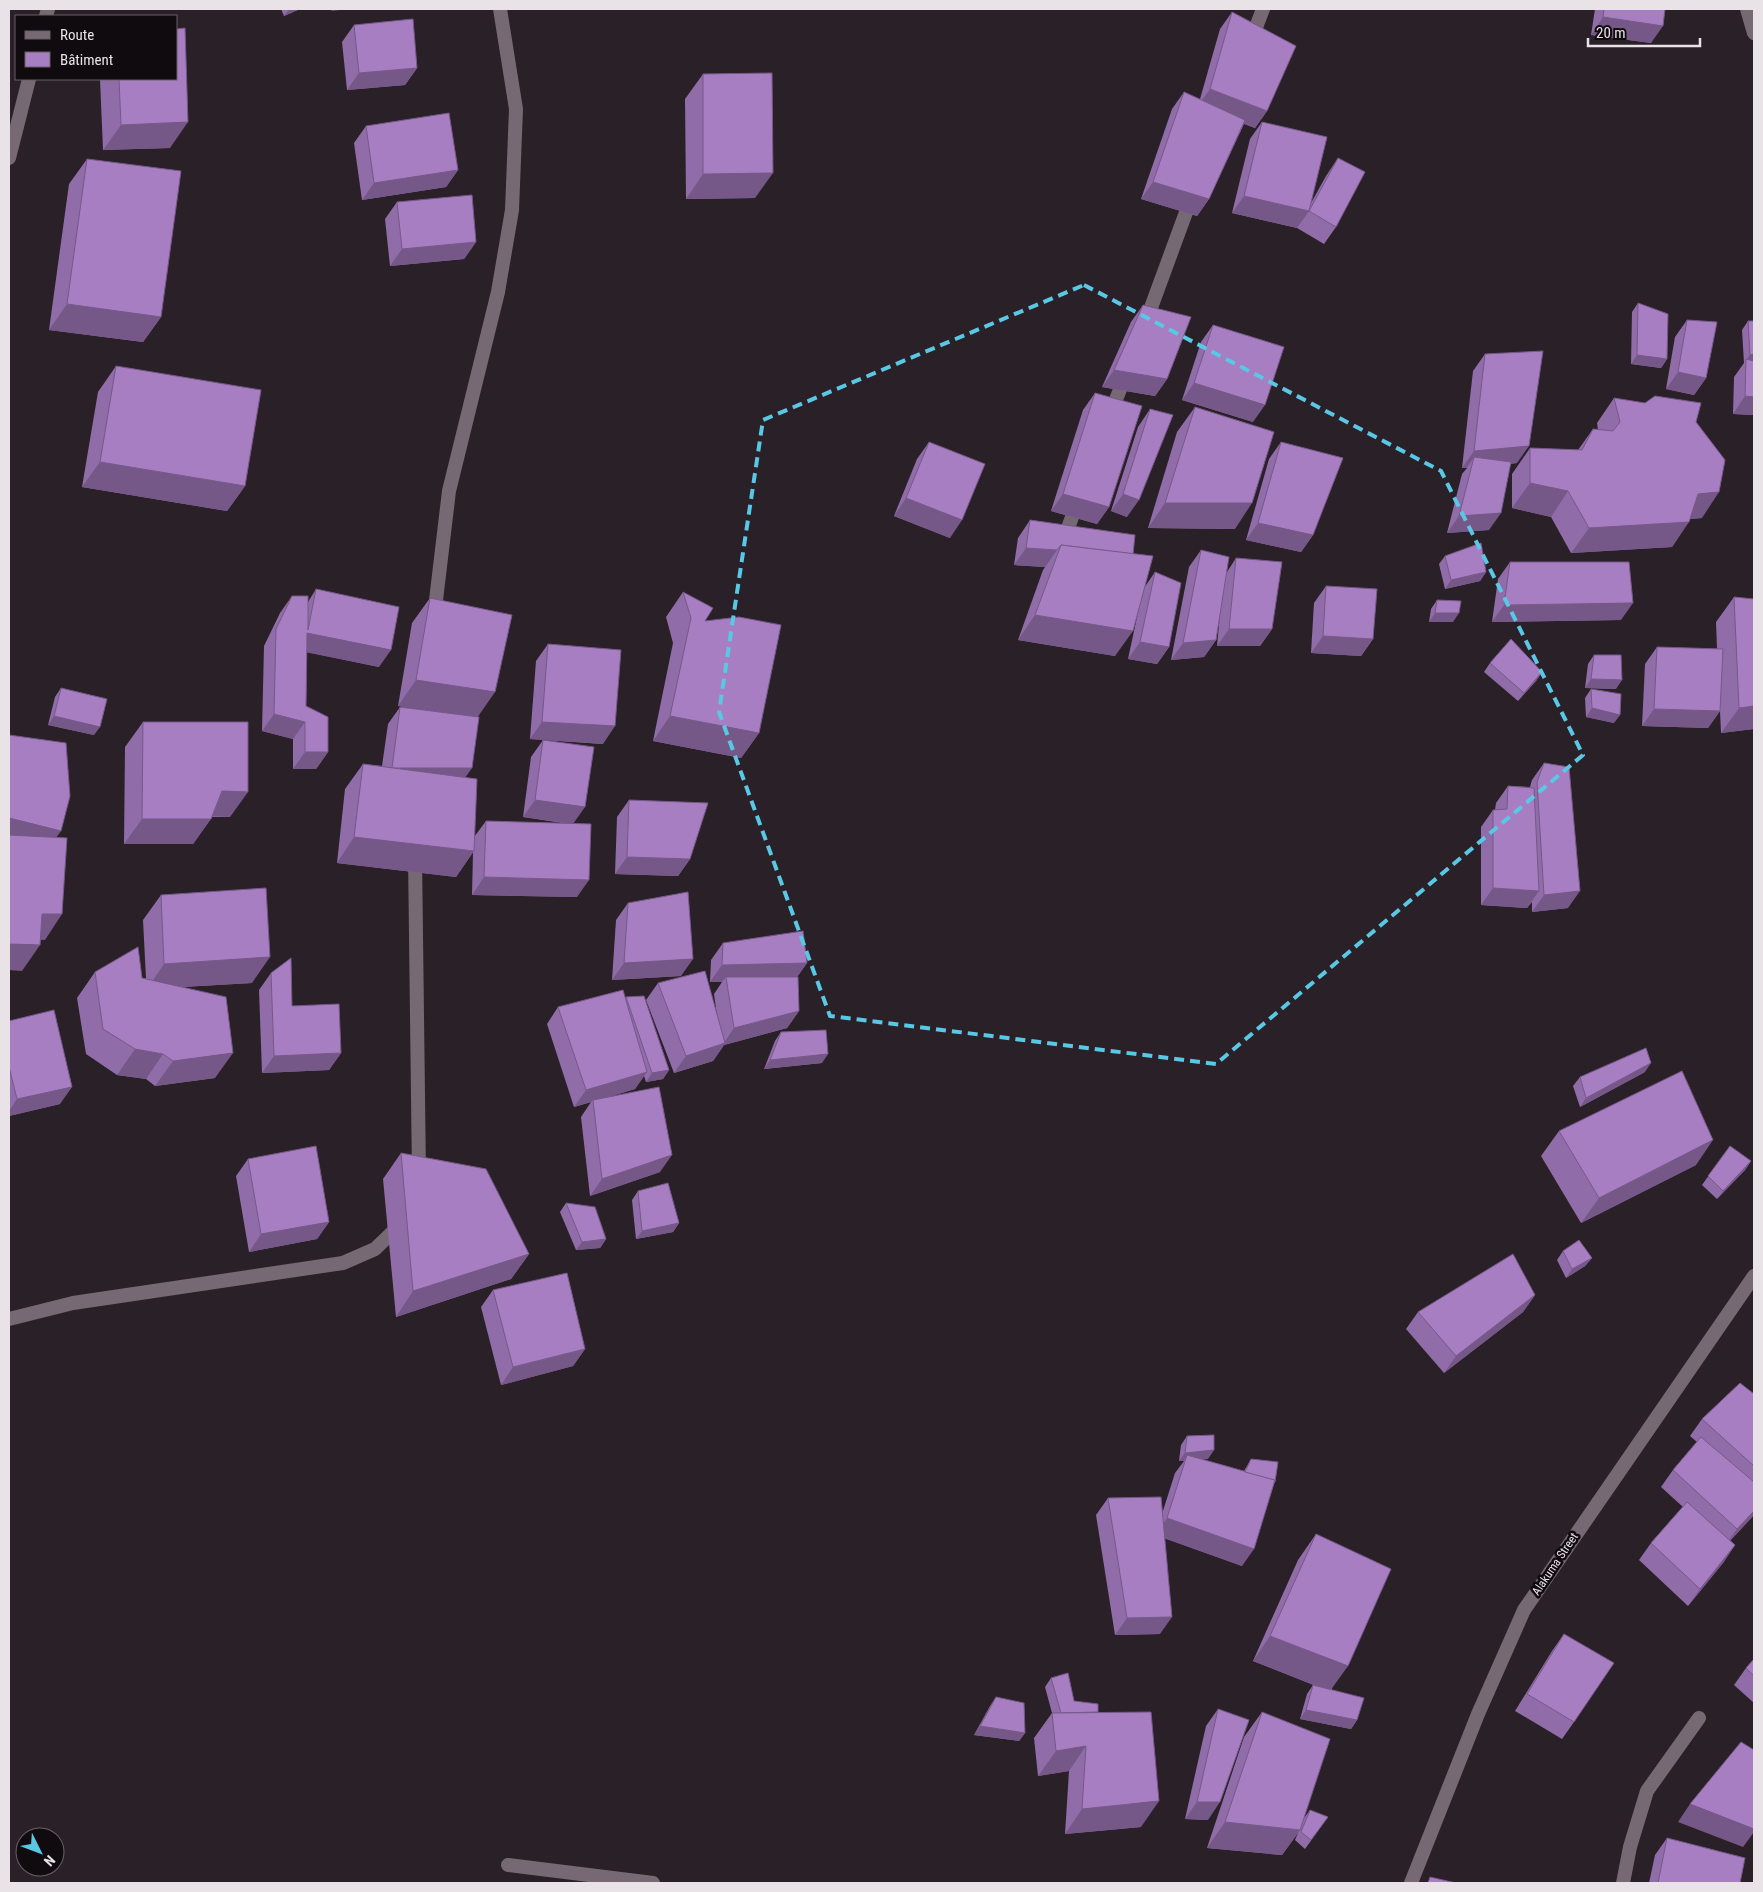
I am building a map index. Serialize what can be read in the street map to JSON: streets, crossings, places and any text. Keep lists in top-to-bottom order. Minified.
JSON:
{"streets":{"street":["Alakuma Street"]},"legend":["Route","Bâtiment"],"scale_bar":"20 m","north":"bottom right"}
